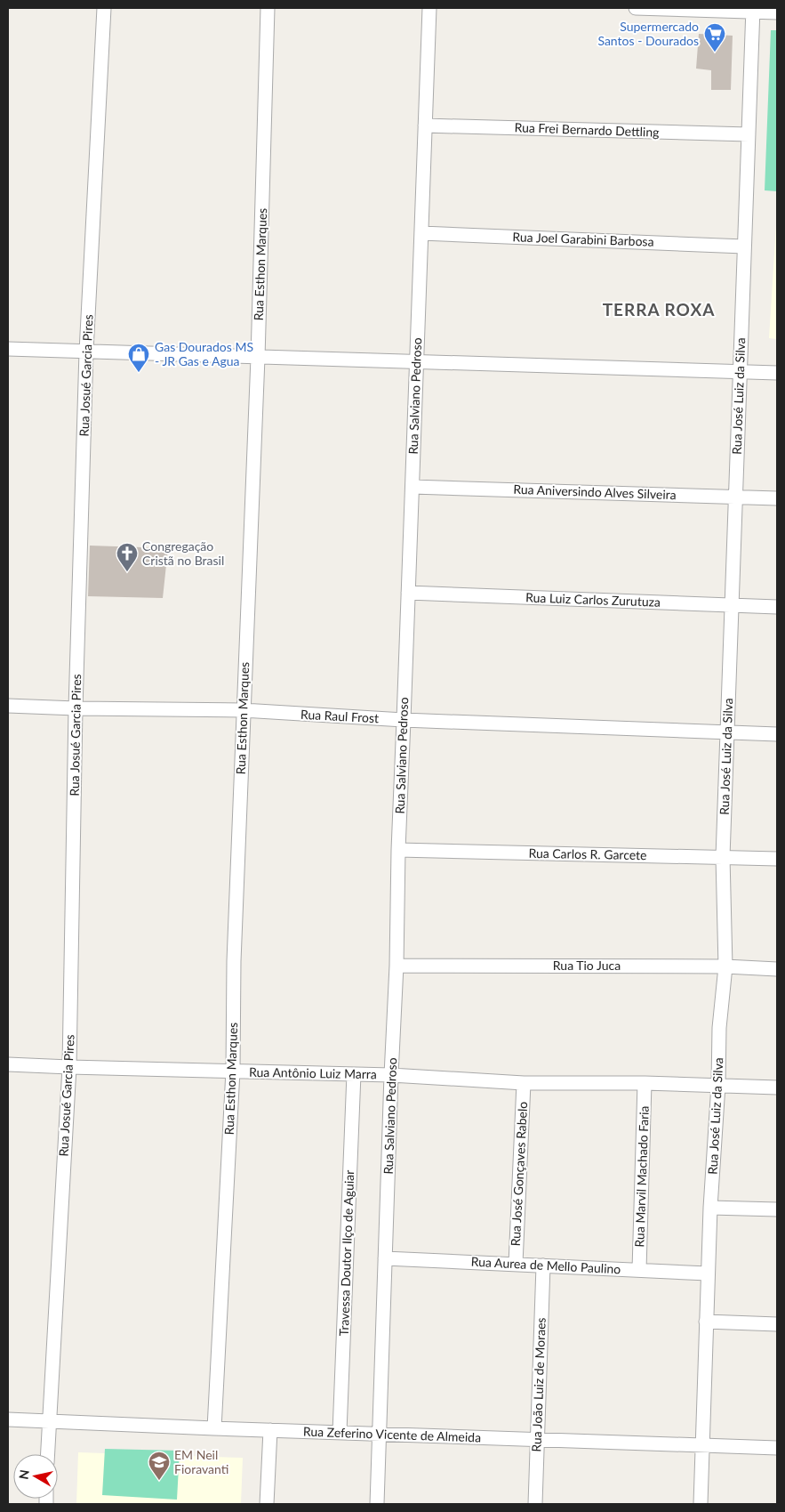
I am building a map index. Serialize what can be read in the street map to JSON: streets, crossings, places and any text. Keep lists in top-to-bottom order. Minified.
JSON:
{"streets":{"street":["Rua Frei Bernardo Dettling","Rua Joel Garabini Barbosa","Rua Esthon Marques","Rua Josué Garcia Pires","Rua Salviano Pedroso","Rua José Luiz da Silva","Rua Aniversindo Alves Silveira","Rua Luiz Carlos Zurutuza","Rua Raul Frost","Rua Carlos R. Garcete","Rua Tio Juca","Rua Antônio Luiz Marra","Rua José Gonçaves Rabelo","Rua Marvil Machado Faria","Travessa Doutor Ilço de Aguiar","Rua Aurea de Mello Paulino","Rua João Luiz de Moraes","Rua Zeferino Vicente de Almeida"]},"crossings":[["Rua Frei Bernardo Dettling","Rua Salviano Pedroso"],["Rua Frei Bernardo Dettling","Rua José Luiz da Silva"],["Rua Joel Garabini Barbosa","Rua Salviano Pedroso"],["Rua Joel Garabini Barbosa","Rua José Luiz da Silva"],["Rua Esthon Marques","Rua Raul Frost"],["Rua Esthon Marques","Rua Antônio Luiz Marra"],["Rua Esthon Marques","Rua Zeferino Vicente de Almeida"],["Rua Josué Garcia Pires","Rua Raul Frost"],["Rua Josué Garcia Pires","Rua Antônio Luiz Marra"],["Rua Josué Garcia Pires","Rua Zeferino Vicente de Almeida"],["Rua Salviano Pedroso","Rua Aniversindo Alves Silveira"],["Rua Salviano Pedroso","Rua Luiz Carlos Zurutuza"],["Rua Salviano Pedroso","Rua Raul Frost"],["Rua Salviano Pedroso","Rua Carlos R. Garcete"],["Rua Salviano Pedroso","Rua Tio Juca"],["Rua Salviano Pedroso","Rua Antônio Luiz Marra"],["Rua Salviano Pedroso","Rua Aurea de Mello Paulino"],["Rua Salviano Pedroso","Rua Zeferino Vicente de Almeida"],["Rua José Luiz da Silva","Rua Aniversindo Alves Silveira"],["Rua José Luiz da Silva","Rua Luiz Carlos Zurutuza"],["Rua José Luiz da Silva","Rua Raul Frost"],["Rua José Luiz da Silva","Rua Carlos R. Garcete"],["Rua José Luiz da Silva","Rua Tio Juca"],["Rua José Luiz da Silva","Rua Antônio Luiz Marra"],["Rua José Luiz da Silva","Rua Aurea de Mello Paulino"],["Rua José Luiz da Silva","Rua Zeferino Vicente de Almeida"],["Rua Antônio Luiz Marra","Rua José Gonçaves Rabelo"],["Rua Antônio Luiz Marra","Rua Marvil Machado Faria"],["Rua Antônio Luiz Marra","Travessa Doutor Ilço de Aguiar"],["Rua José Gonçaves Rabelo","Rua Aurea de Mello Paulino"],["Rua Marvil Machado Faria","Rua Aurea de Mello Paulino"],["Travessa Doutor Ilço de Aguiar","Rua Zeferino Vicente de Almeida"],["Rua Aurea de Mello Paulino","Rua João Luiz de Moraes"],["Rua João Luiz de Moraes","Rua Zeferino Vicente de Almeida"]],"districts":["TERRA ROXA"],"places":{"supermarket":["Supermercado Santos - Dourados"],"shop":["Gas Dourados MS - JR Gas e Agua"],"church":["Congregação Cristã no Brasil"],"school or university":["EM Neil Fioravanti"]},"north":"left"}
